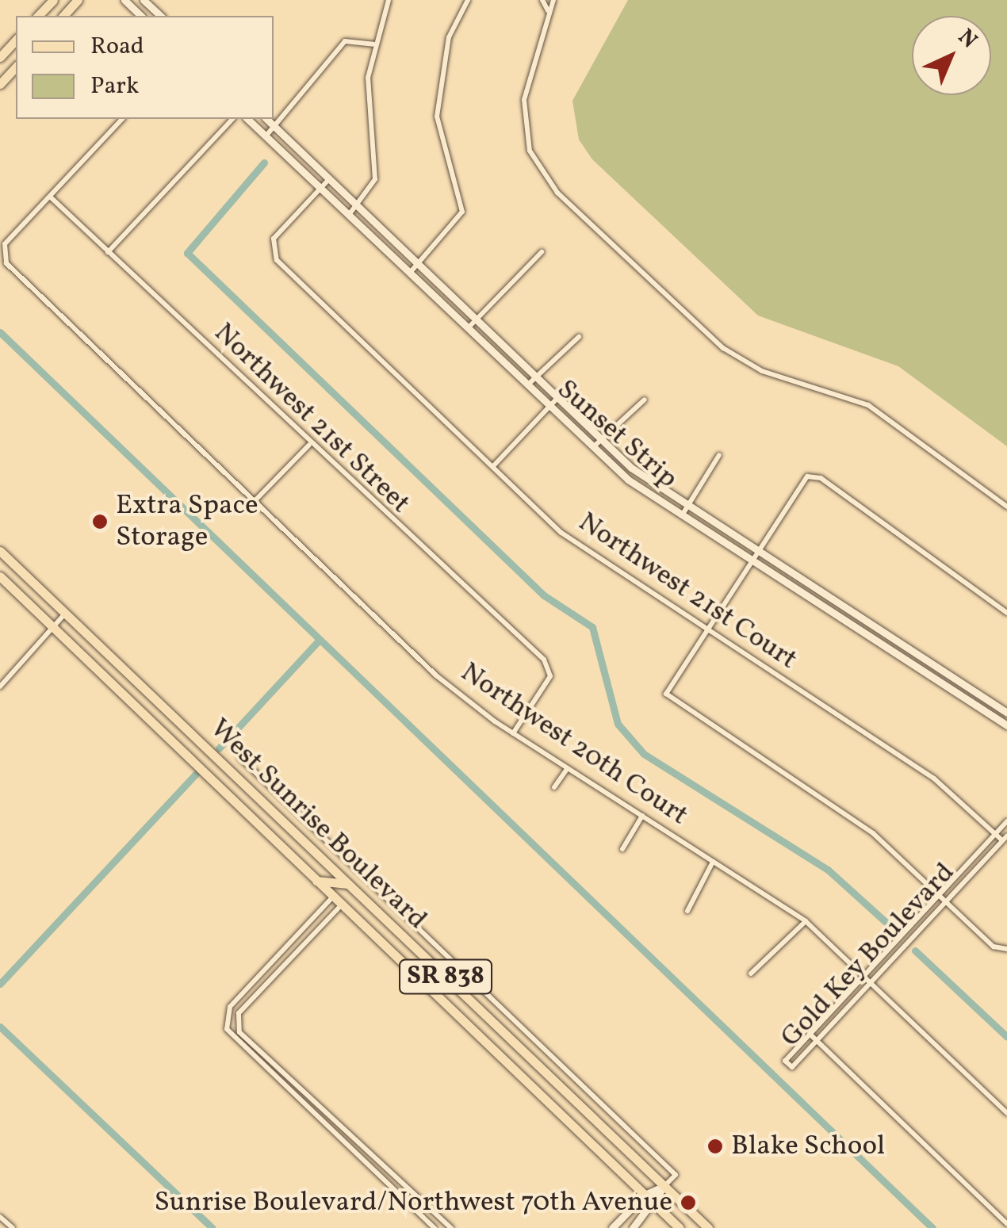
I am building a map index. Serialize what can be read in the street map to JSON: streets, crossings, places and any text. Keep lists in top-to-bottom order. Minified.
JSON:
{"streets":{"main road":["West Sunrise Boulevard","SR 838"],"street":["Northwest 21st Street","Sunset Strip","Northwest 21st Court","Northwest 20th Court","Gold Key Boulevard"]},"crossings":[["Northwest 21st Street","Northwest 20th Court"],["Sunset Strip","Northwest 21st Court"],["Northwest 21st Court","Gold Key Boulevard"],["Northwest 20th Court","Gold Key Boulevard"]],"places":["Extra Space Storage","Blake School","Sunrise Boulevard/Northwest 70th Avenue"],"legend":["Road","Park"],"north":"top right"}
